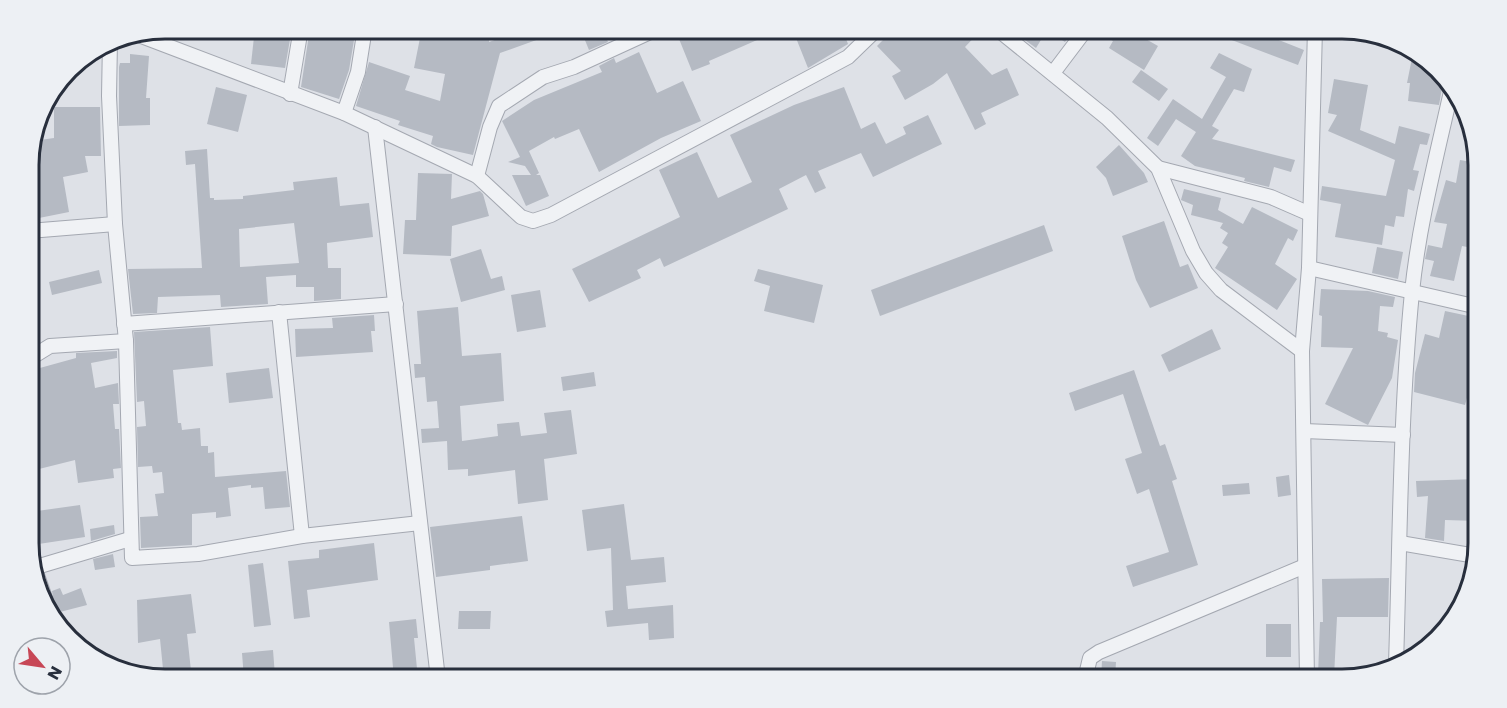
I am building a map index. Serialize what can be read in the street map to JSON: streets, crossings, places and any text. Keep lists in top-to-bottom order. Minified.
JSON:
{"north":"bottom right"}
